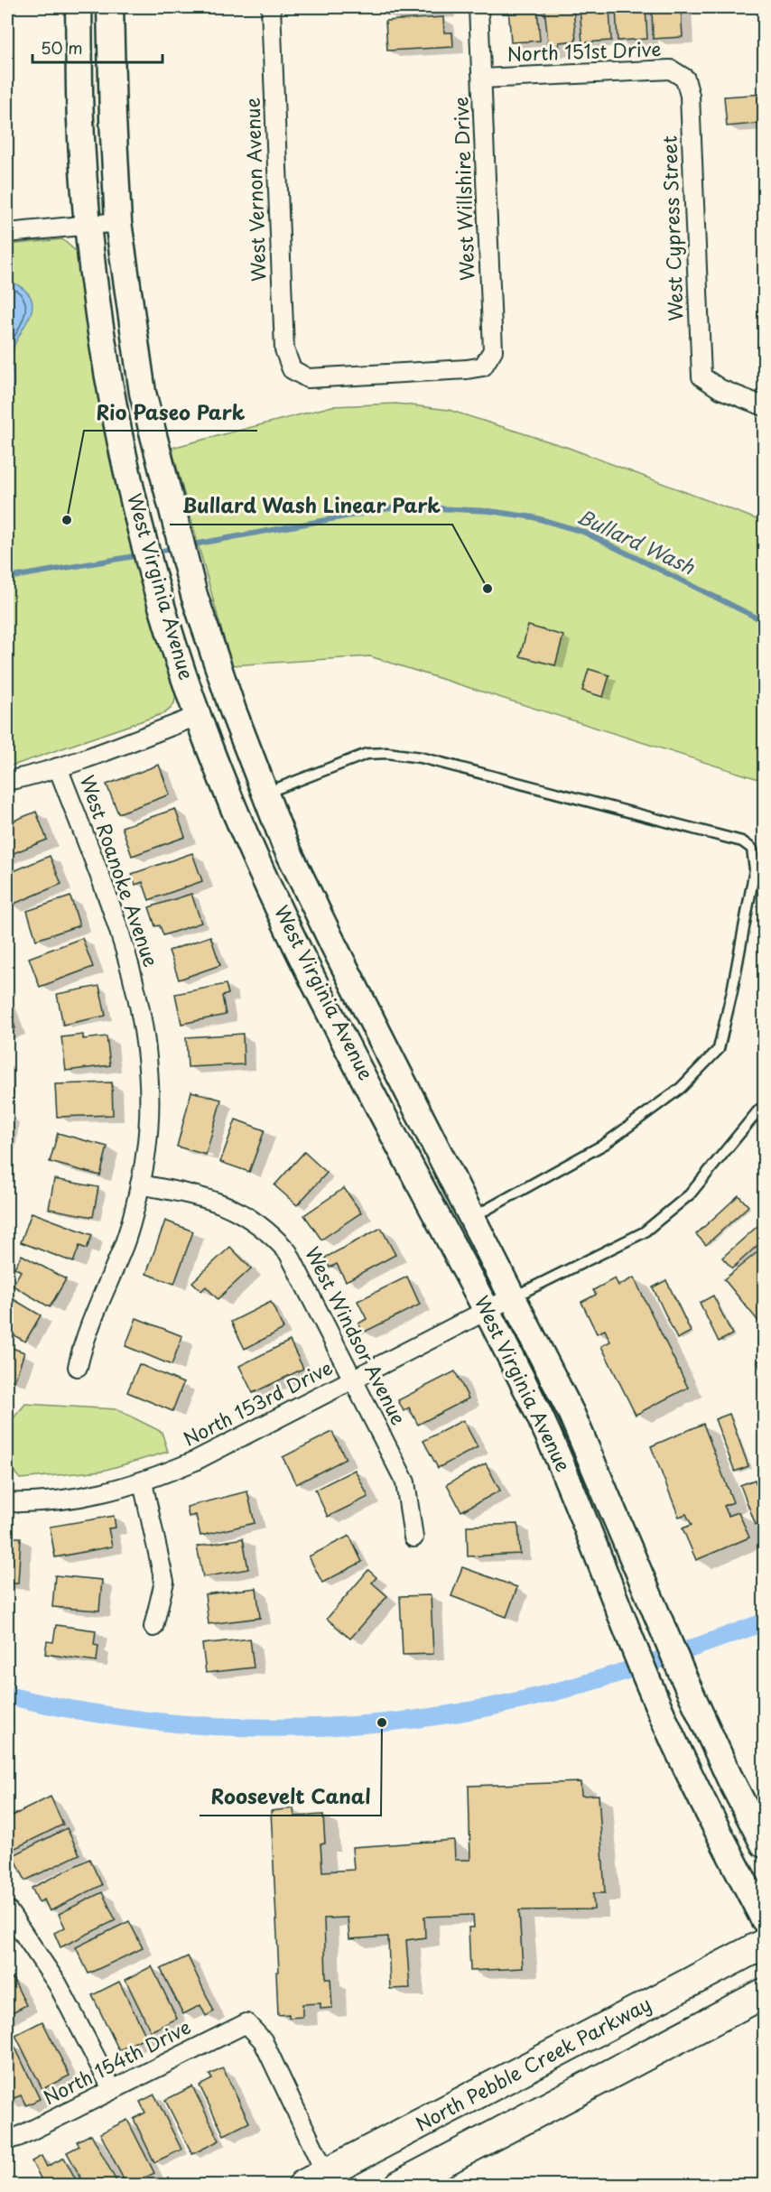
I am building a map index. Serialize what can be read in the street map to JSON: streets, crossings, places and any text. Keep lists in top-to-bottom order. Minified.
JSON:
{"streets":{"main road":["West Virginia Avenue","North Pebble Creek Parkway"],"street":["North 151st Drive","West Willshire Drive","West Vernon Avenue","West Cypress Street","West Roanoke Avenue","West Windsor Avenue","North 153rd Drive","North 154th Drive"]},"crossings":[["North 151st Drive","West Willshire Drive"],["North 151st Drive","West Cypress Street"],["West Willshire Drive","West Vernon Avenue"],["West Virginia Avenue","North 153rd Drive"],["West Roanoke Avenue","West Windsor Avenue"],["West Windsor Avenue","North 153rd Drive"],["North 154th Drive","North Pebble Creek Parkway"]],"water":["Bullard Wash"],"places":["Rio Paseo Park","Bullard Wash Linear Park","Roosevelt Canal"],"scale_bar":"50 m"}
